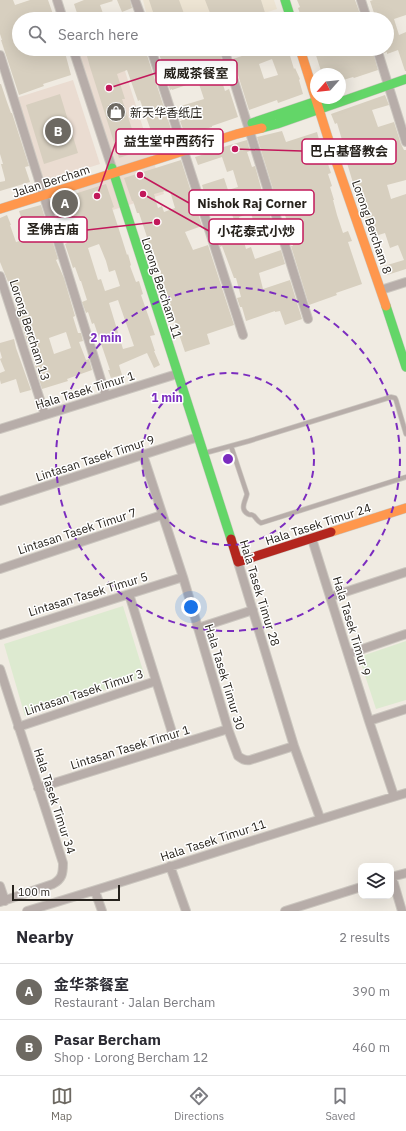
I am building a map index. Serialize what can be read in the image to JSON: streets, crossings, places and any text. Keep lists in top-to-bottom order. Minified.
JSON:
{"streets":{"street":["Jalan Bercham","Lorong Bercham 8","Lorong Bercham 11","Lorong Bercham 13","Hala Tasek Timur 1","Lintasan Tasek Timur 9","Hala Tasek Timur 24","Lintasan Tasek Timur 7","Hala Tasek Timur 28","Lintasan Tasek Timur 5","Hala Tasek Timur 9","Hala Tasek Timur 30","Lintasan Tasek Timur 3","Lintasan Tasek Timur 1","Hala Tasek Timur 34","Hala Tasek Timur 11"]},"crossings":[["Jalan Bercham","Lorong Bercham 11"],["Lorong Bercham 11","Hala Tasek Timur 1"],["Lorong Bercham 11","Hala Tasek Timur 28"],["Lorong Bercham 13","Hala Tasek Timur 1"],["Hala Tasek Timur 1","Hala Tasek Timur 28"],["Lintasan Tasek Timur 9","Hala Tasek Timur 28"],["Lintasan Tasek Timur 9","Hala Tasek Timur 30"],["Hala Tasek Timur 24","Hala Tasek Timur 28"],["Hala Tasek Timur 24","Hala Tasek Timur 9"],["Lintasan Tasek Timur 7","Hala Tasek Timur 30"],["Hala Tasek Timur 28","Hala Tasek Timur 30"],["Hala Tasek Timur 28","Hala Tasek Timur 11"],["Lintasan Tasek Timur 5","Hala Tasek Timur 30"],["Hala Tasek Timur 9","Hala Tasek Timur 11"],["Hala Tasek Timur 30","Lintasan Tasek Timur 1"],["Lintasan Tasek Timur 3","Hala Tasek Timur 34"],["Lintasan Tasek Timur 1","Hala Tasek Timur 34"]],"places":{"other":["威威茶餐室","巴占基督教会","Nishok Raj Corner","小花泰式小炒","益生堂中西药行","圣佛古庙"],"shop":["新天华香纸庄"]},"scale_bar":"100 m","north":"bottom left","page":{"search":"Search here","pins":["B","A"],"scale":"100 m","heading":["Nearby","2 results"],"list":[{"mark":"A","name":"金华茶餐室","note":"Restaurant · Jalan Bercham","value":"390 m"},{"mark":"B","name":"Pasar Bercham","note":"Shop · Lorong Bercham 12","value":"460 m"}],"nav":["Map","Directions","Saved"]},"rings":["2 min","1 min"]}
